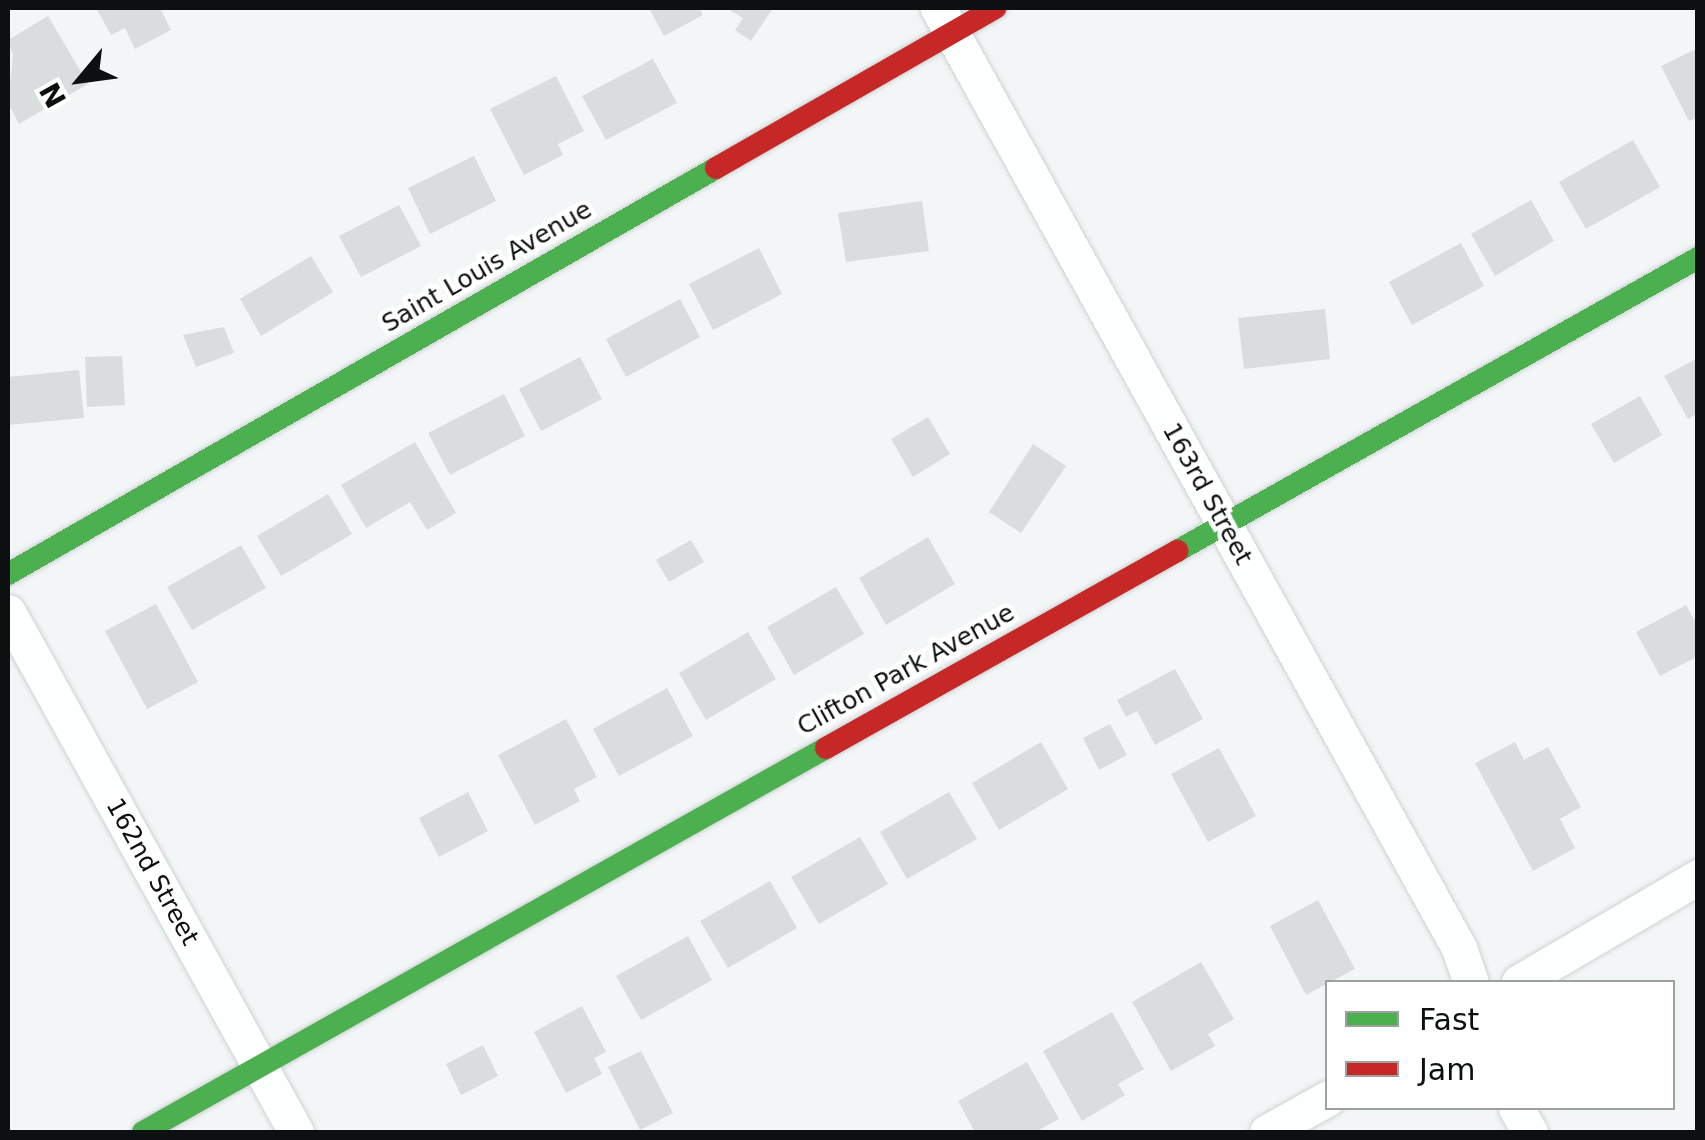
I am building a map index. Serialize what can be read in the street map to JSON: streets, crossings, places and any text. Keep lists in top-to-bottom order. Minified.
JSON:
{"streets":{"street":["Saint Louis Avenue","163rd Street","Clifton Park Avenue","162nd Street"]},"crossings":[["Saint Louis Avenue","163rd Street"],["163rd Street","Clifton Park Avenue"],["Clifton Park Avenue","162nd Street"]],"legend":["Fast","Jam"],"north":"bottom left"}
